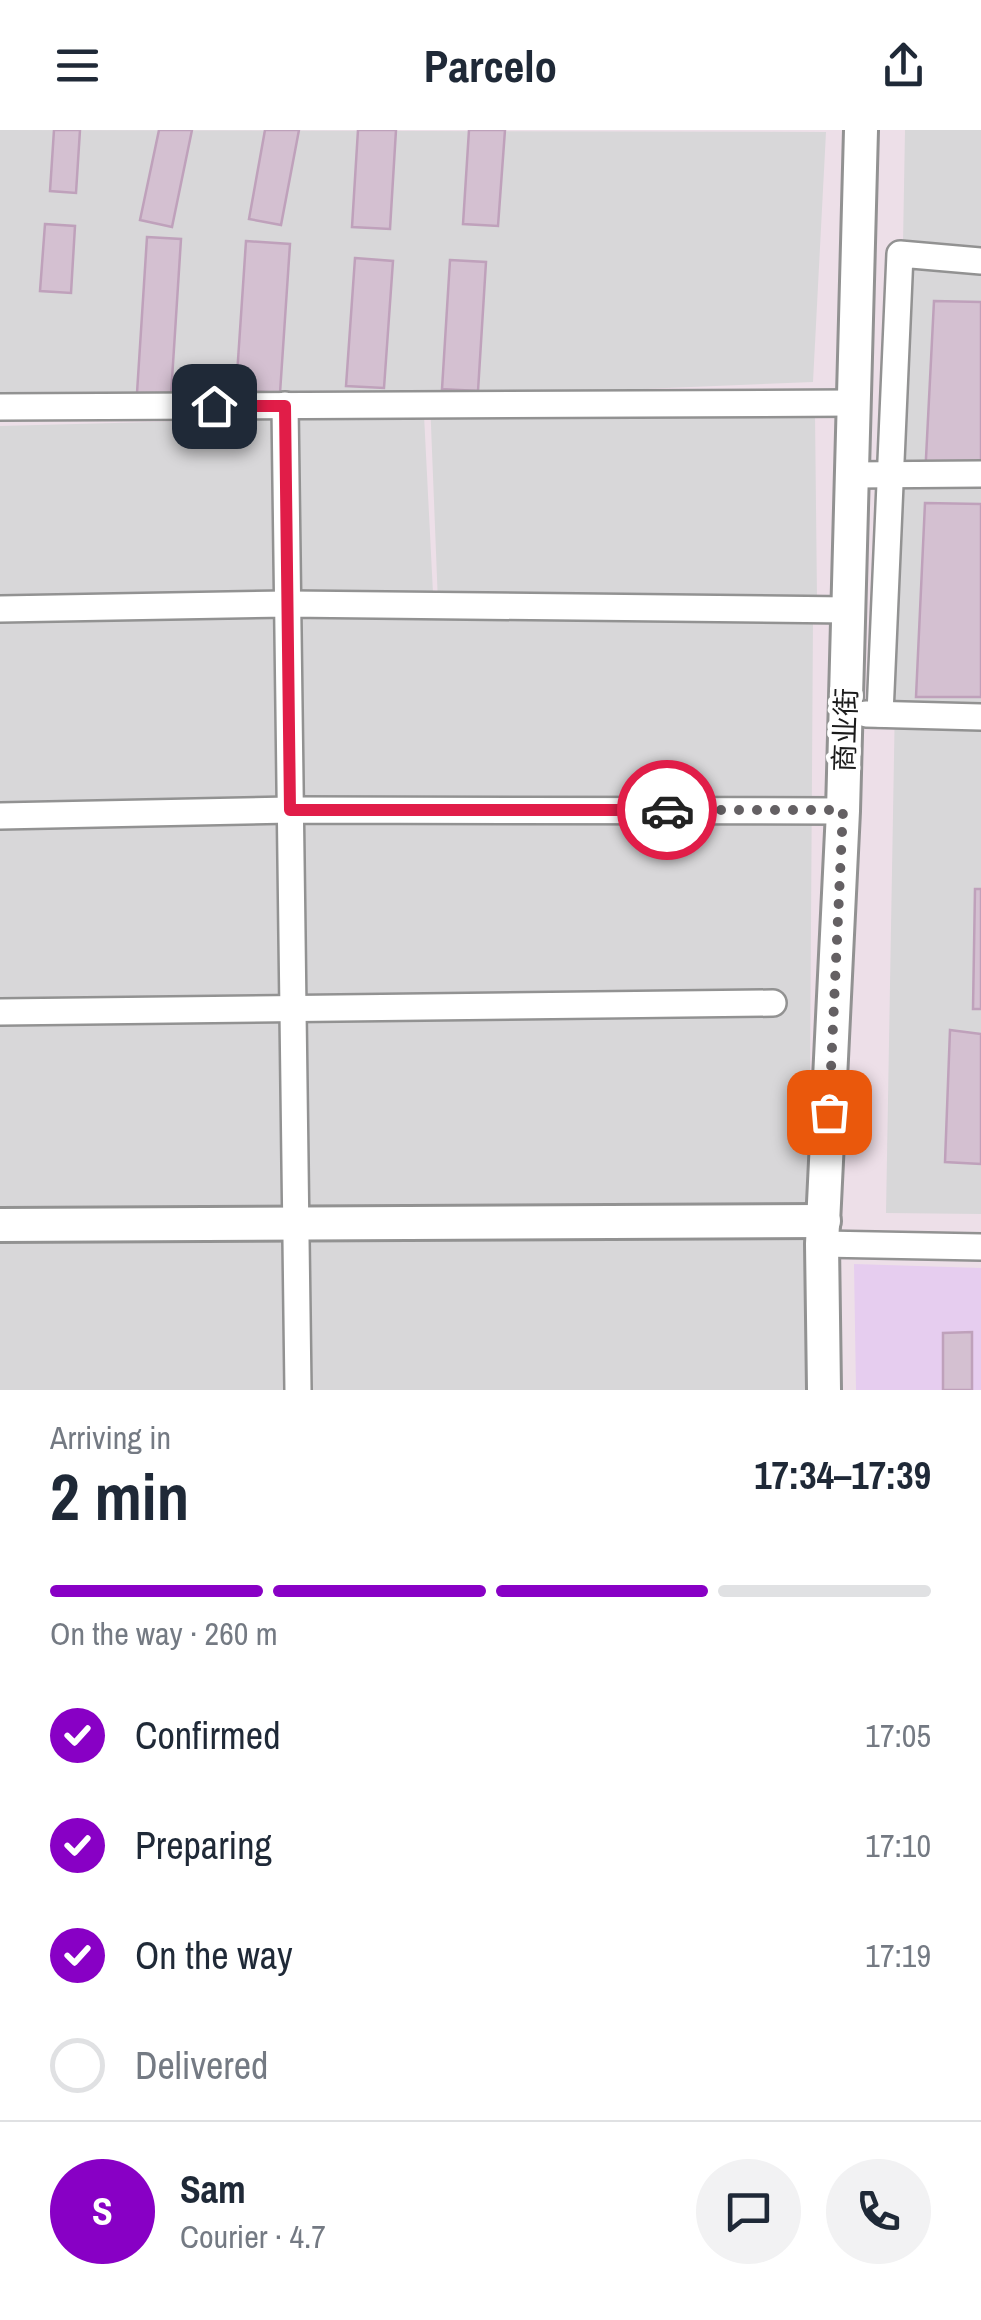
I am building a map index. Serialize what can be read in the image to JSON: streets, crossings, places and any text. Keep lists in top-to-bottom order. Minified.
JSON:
{"streets":{"street":["商业街"]},"page":{"header":"Parcelo","heading":["2 min","Arriving in","17:34–17:39"],"panel":["Sam","Courier · 4.7"],"bar":"On the way · 260 m","list":[["Confirmed","17:05"],["Preparing","17:10"],["On the way","17:19"],"Delivered"],"round":"S"}}
